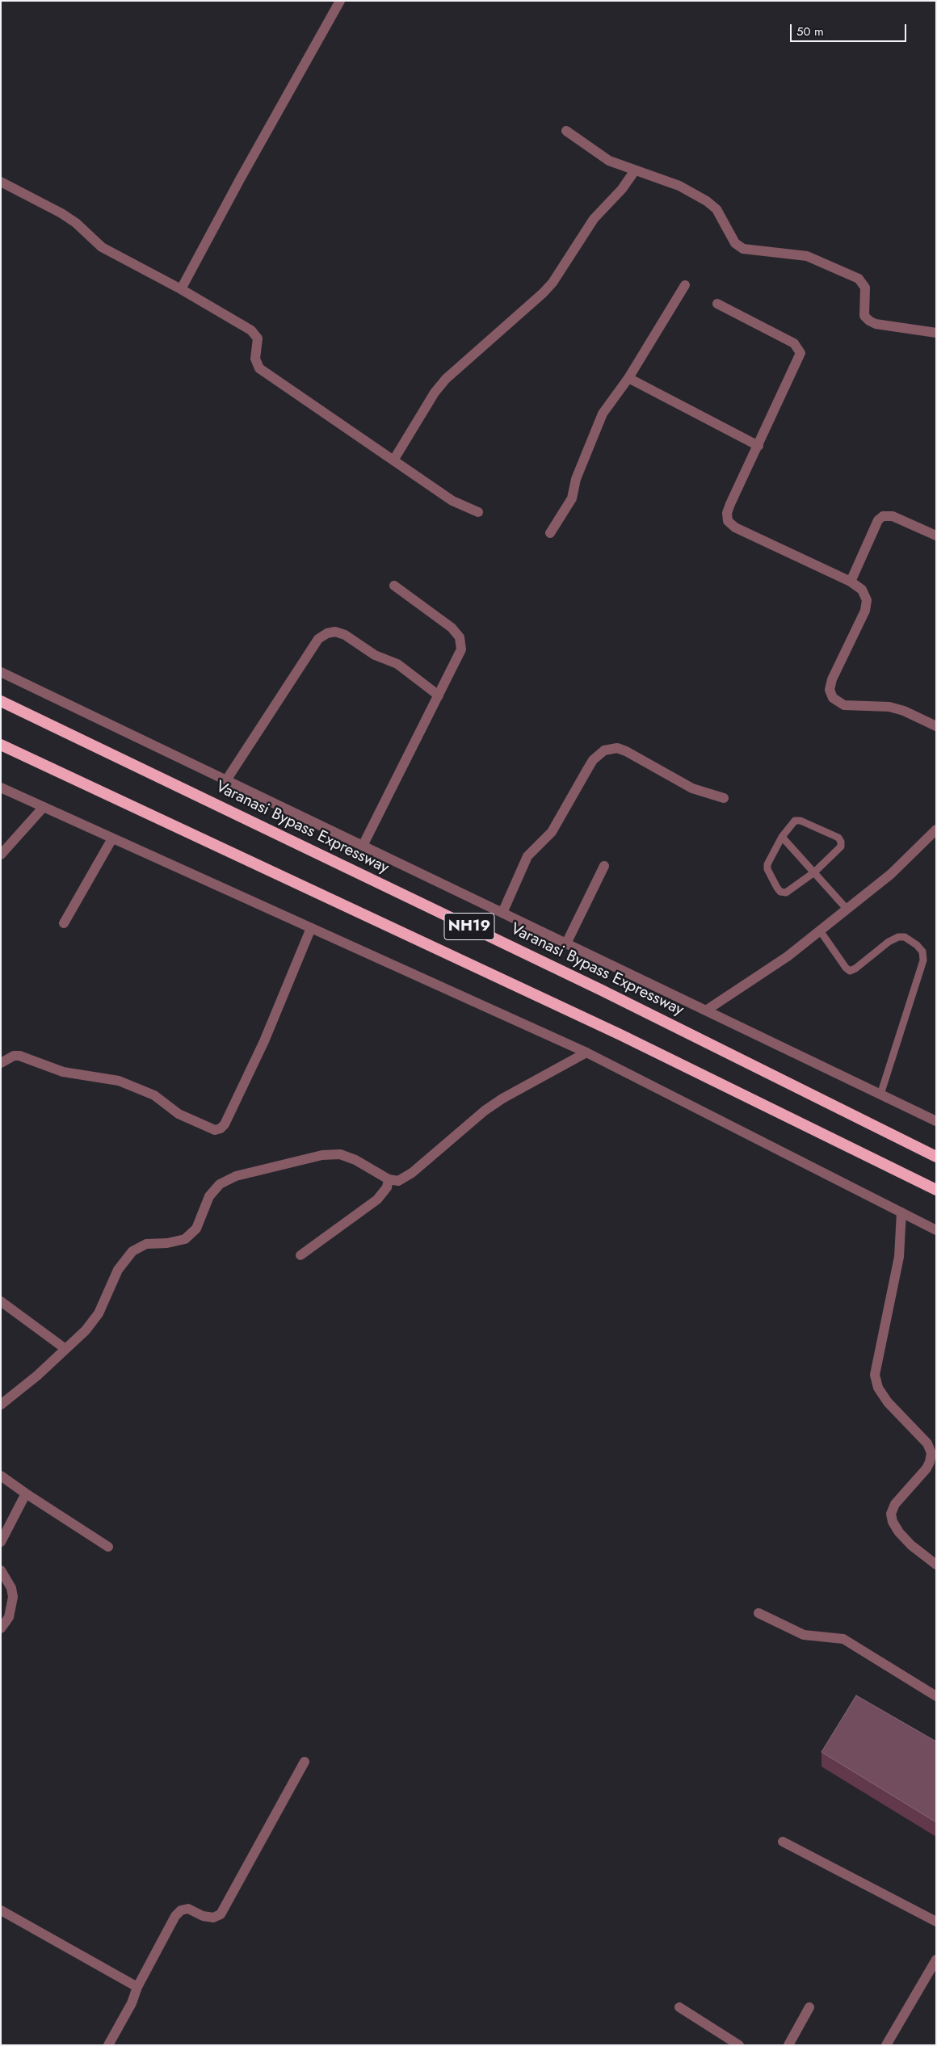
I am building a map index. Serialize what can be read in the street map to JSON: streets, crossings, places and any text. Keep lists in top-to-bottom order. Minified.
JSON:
{"streets":{"highway":["Varanasi Bypass Expressway","NH19"]},"scale_bar":"50 m"}
